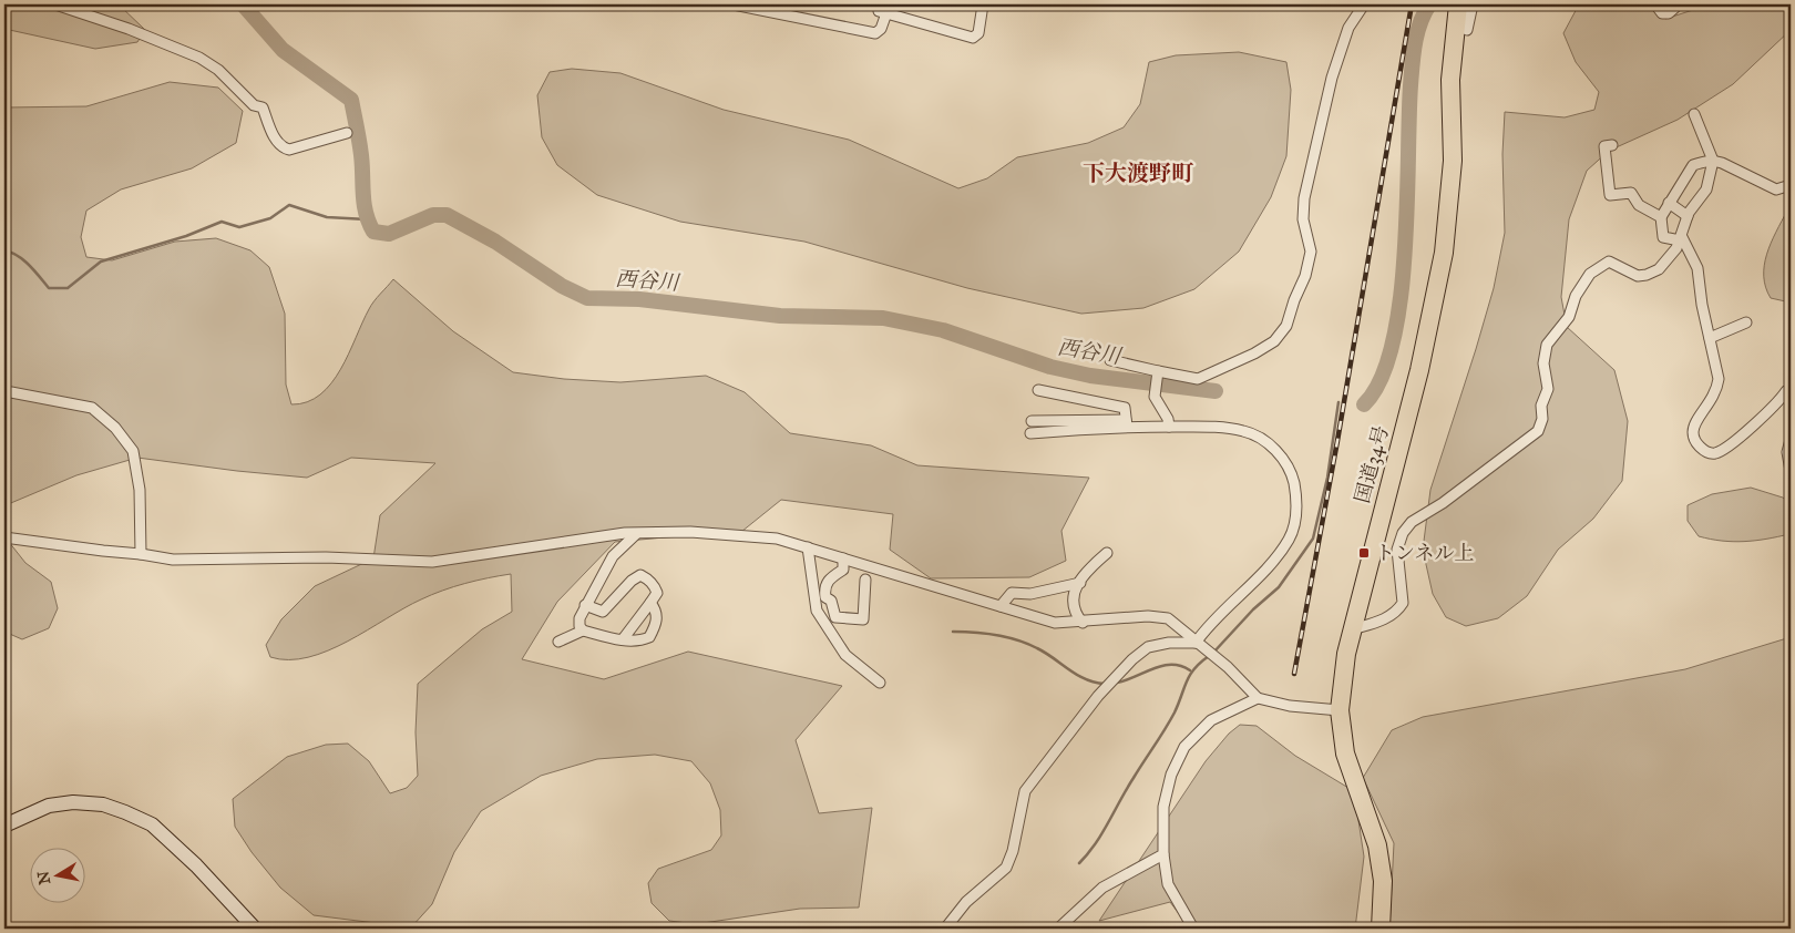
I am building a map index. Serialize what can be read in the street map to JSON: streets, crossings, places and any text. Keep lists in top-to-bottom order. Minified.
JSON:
{"streets":{"highway":["国道34号"]},"districts":["下大渡野町"],"water":["西谷川"],"places":{"transit":["トンネル上"]},"north":"left"}
